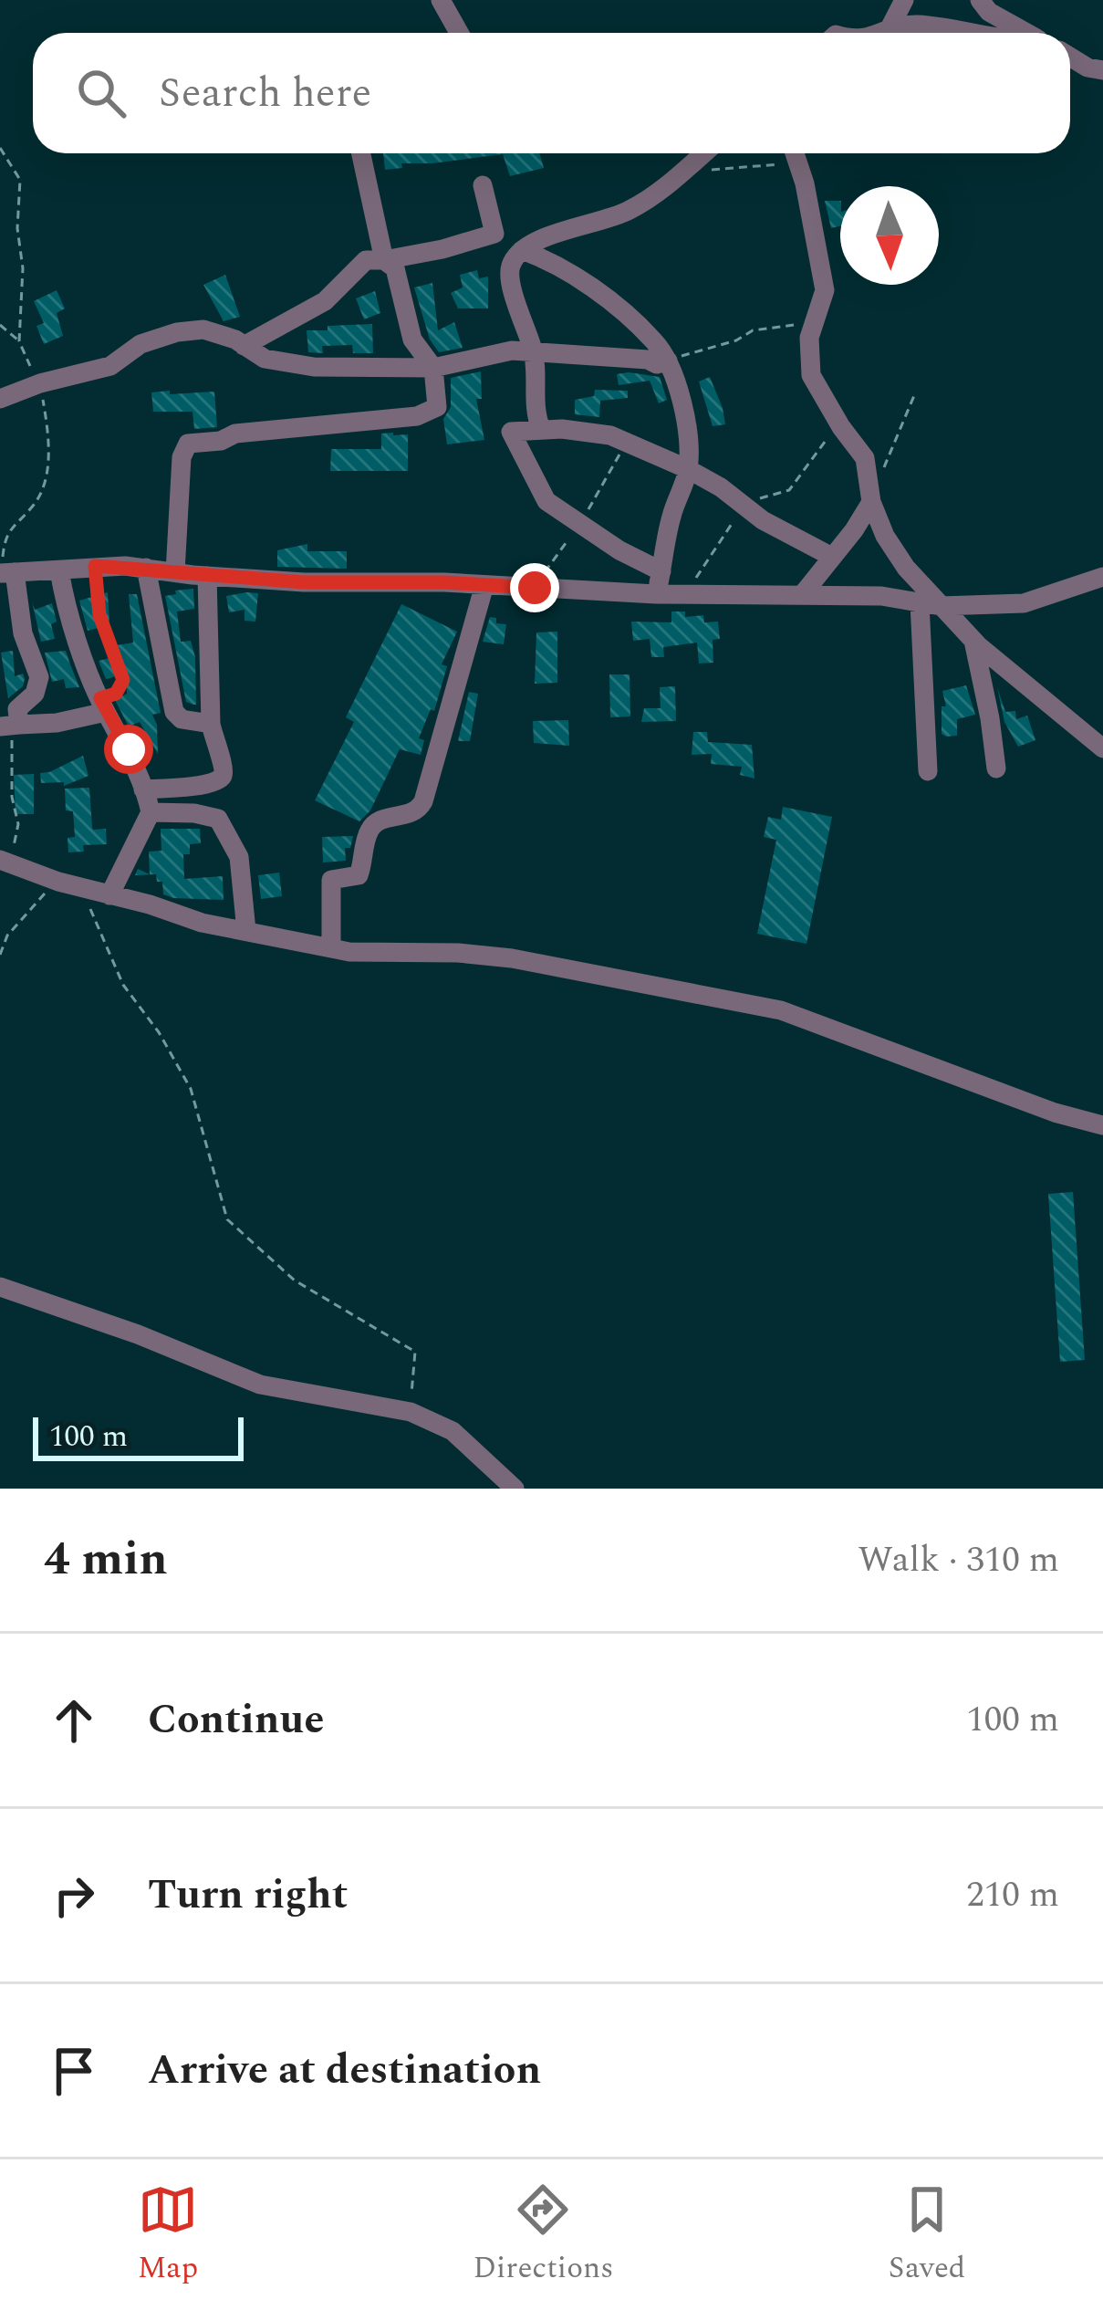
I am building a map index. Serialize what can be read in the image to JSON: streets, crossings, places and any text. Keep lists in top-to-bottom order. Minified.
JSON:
{"scale_bar":"100 m","north":"bottom","page":{"search":"Search here","scale":"100 m","heading":["4 min","Walk · 310 m"],"list":[["Continue","100 m"],["Turn right","210 m"],"Arrive at destination"],"nav":["Map","Directions","Saved"]}}
